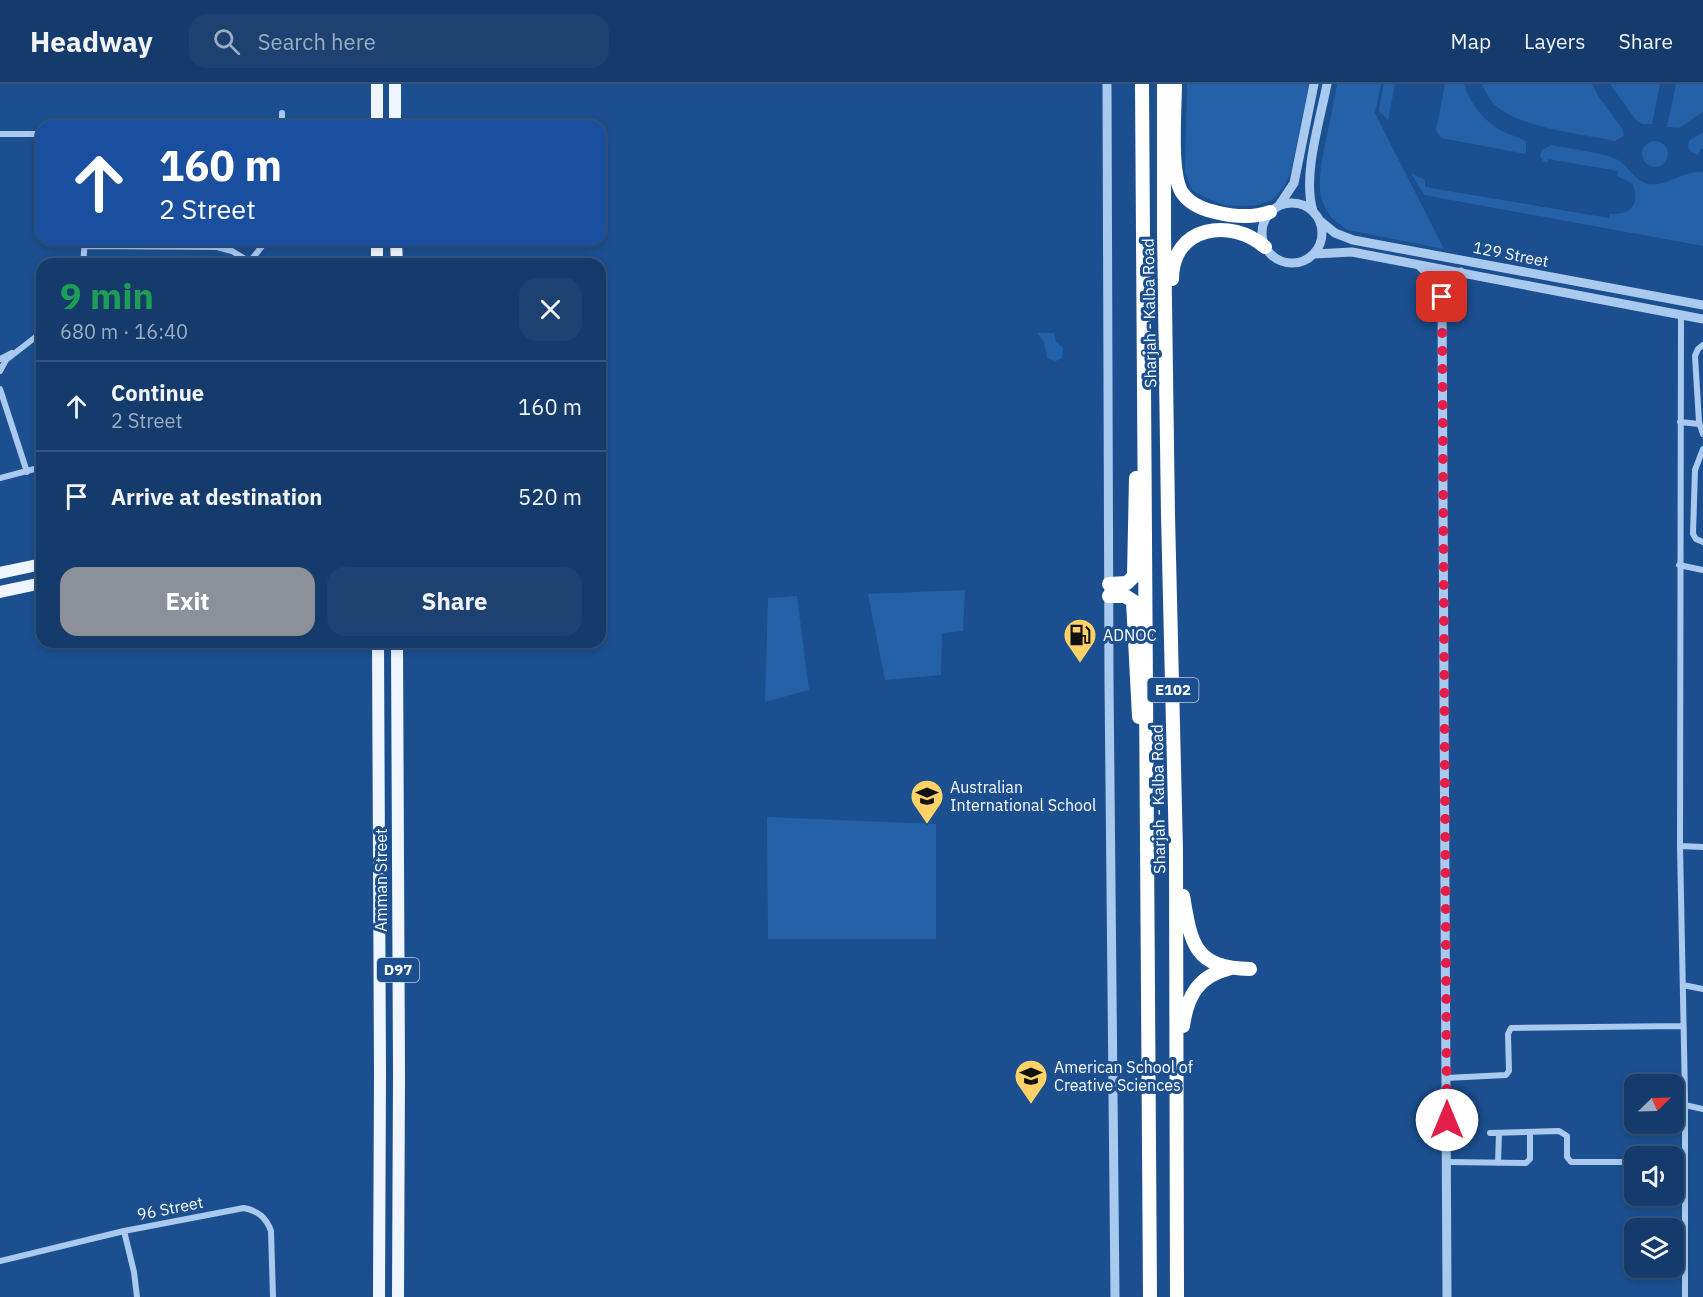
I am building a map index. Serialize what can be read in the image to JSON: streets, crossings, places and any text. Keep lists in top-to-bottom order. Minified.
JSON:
{"streets":{"highway":["Sharjah - Kalba Road","E102"],"main road":["Amman Street","D97"],"street":["129 Street","96 Street"]},"places":{"fuel station":["ADNOC"],"school or university":["Australian International School","American School of Creative Sciences"]},"north":"top right","page":{"header":"Headway","search":"Search here","nav":["Map","Layers","Share"],"turn":["160 m","2 Street"],"heading":["9 min","680 m · 16:40"],"list":[{"name":"Continue","note":"2 Street","value":"160 m"},{"name":"Arrive at destination","value":"520 m"}],"buttons":["Exit","Share"]}}
